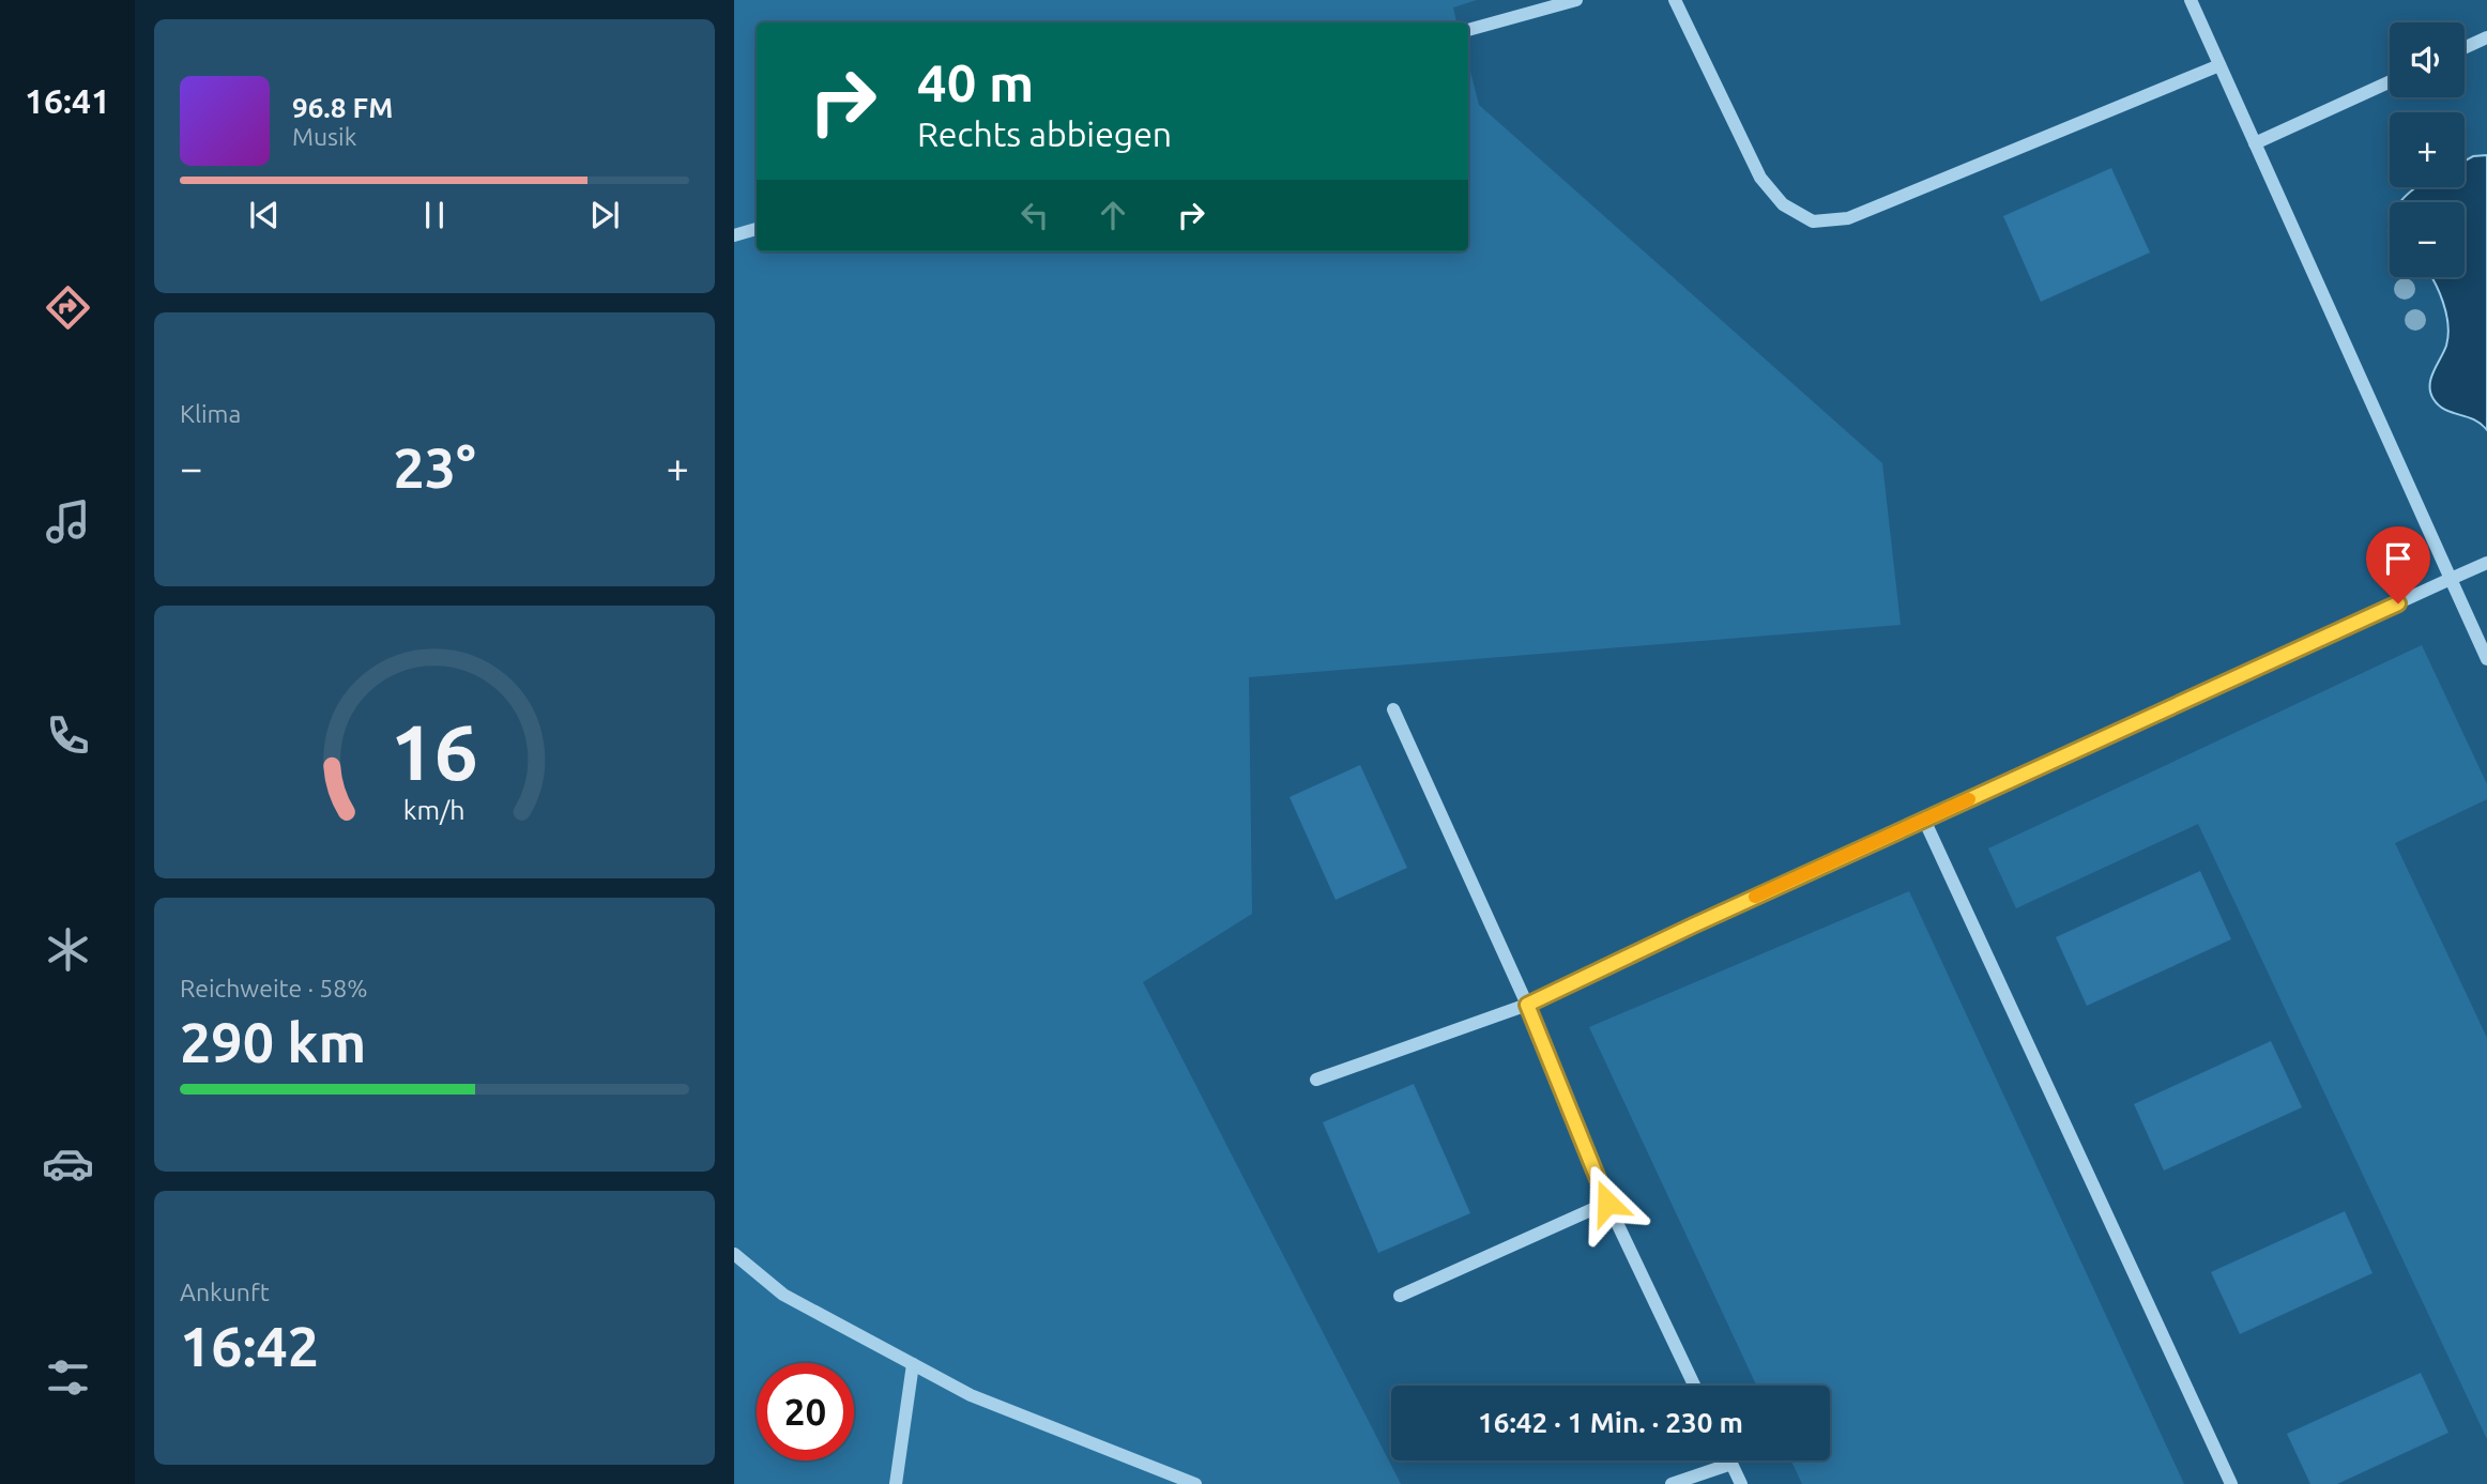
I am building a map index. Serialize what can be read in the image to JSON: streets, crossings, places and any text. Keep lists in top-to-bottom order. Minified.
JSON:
{"page":{"tabs":"16:41","map_buttons":["+","−"],"turn":["40 m","Rechts abbiegen"],"song":["96.8 FM","Musik"],"tile":["Klima",["Reichweite · 58%","290 km"],["Ankunft","16:42"]],"heat":["−","23°","+"],"limit":"20","trip":"16:42 · 1 Min. · 230 m","gauge":["16","km/h"]}}
